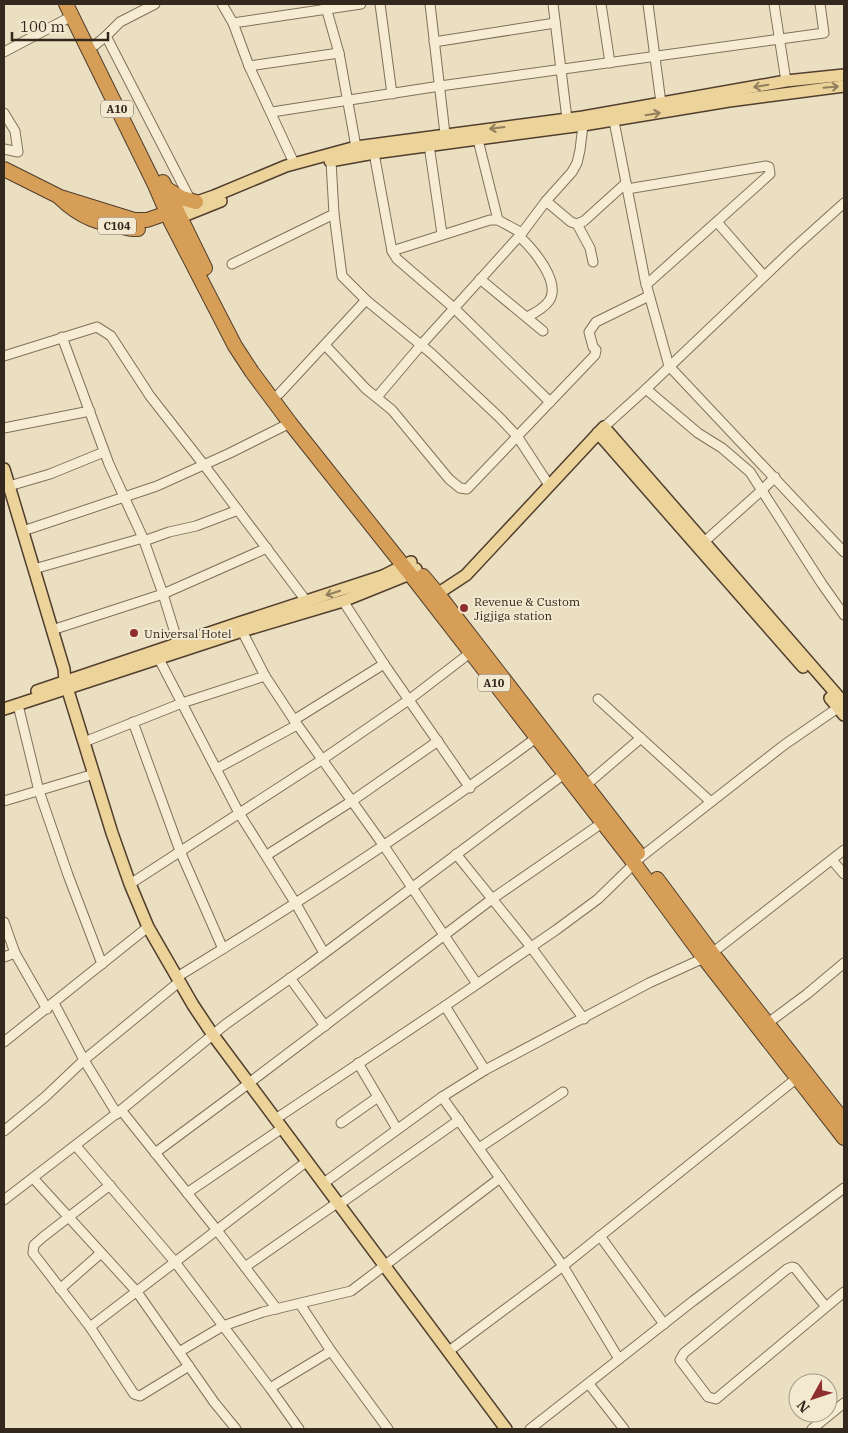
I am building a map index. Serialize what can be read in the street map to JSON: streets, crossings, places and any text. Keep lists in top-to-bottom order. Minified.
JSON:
{"streets":{"highway":["A10","C104"]},"crossings":[["A10","C104"]],"places":["Revenue & Custom Jigjiga station","Universal Hotel"],"scale_bar":"100 m","north":"bottom left"}
